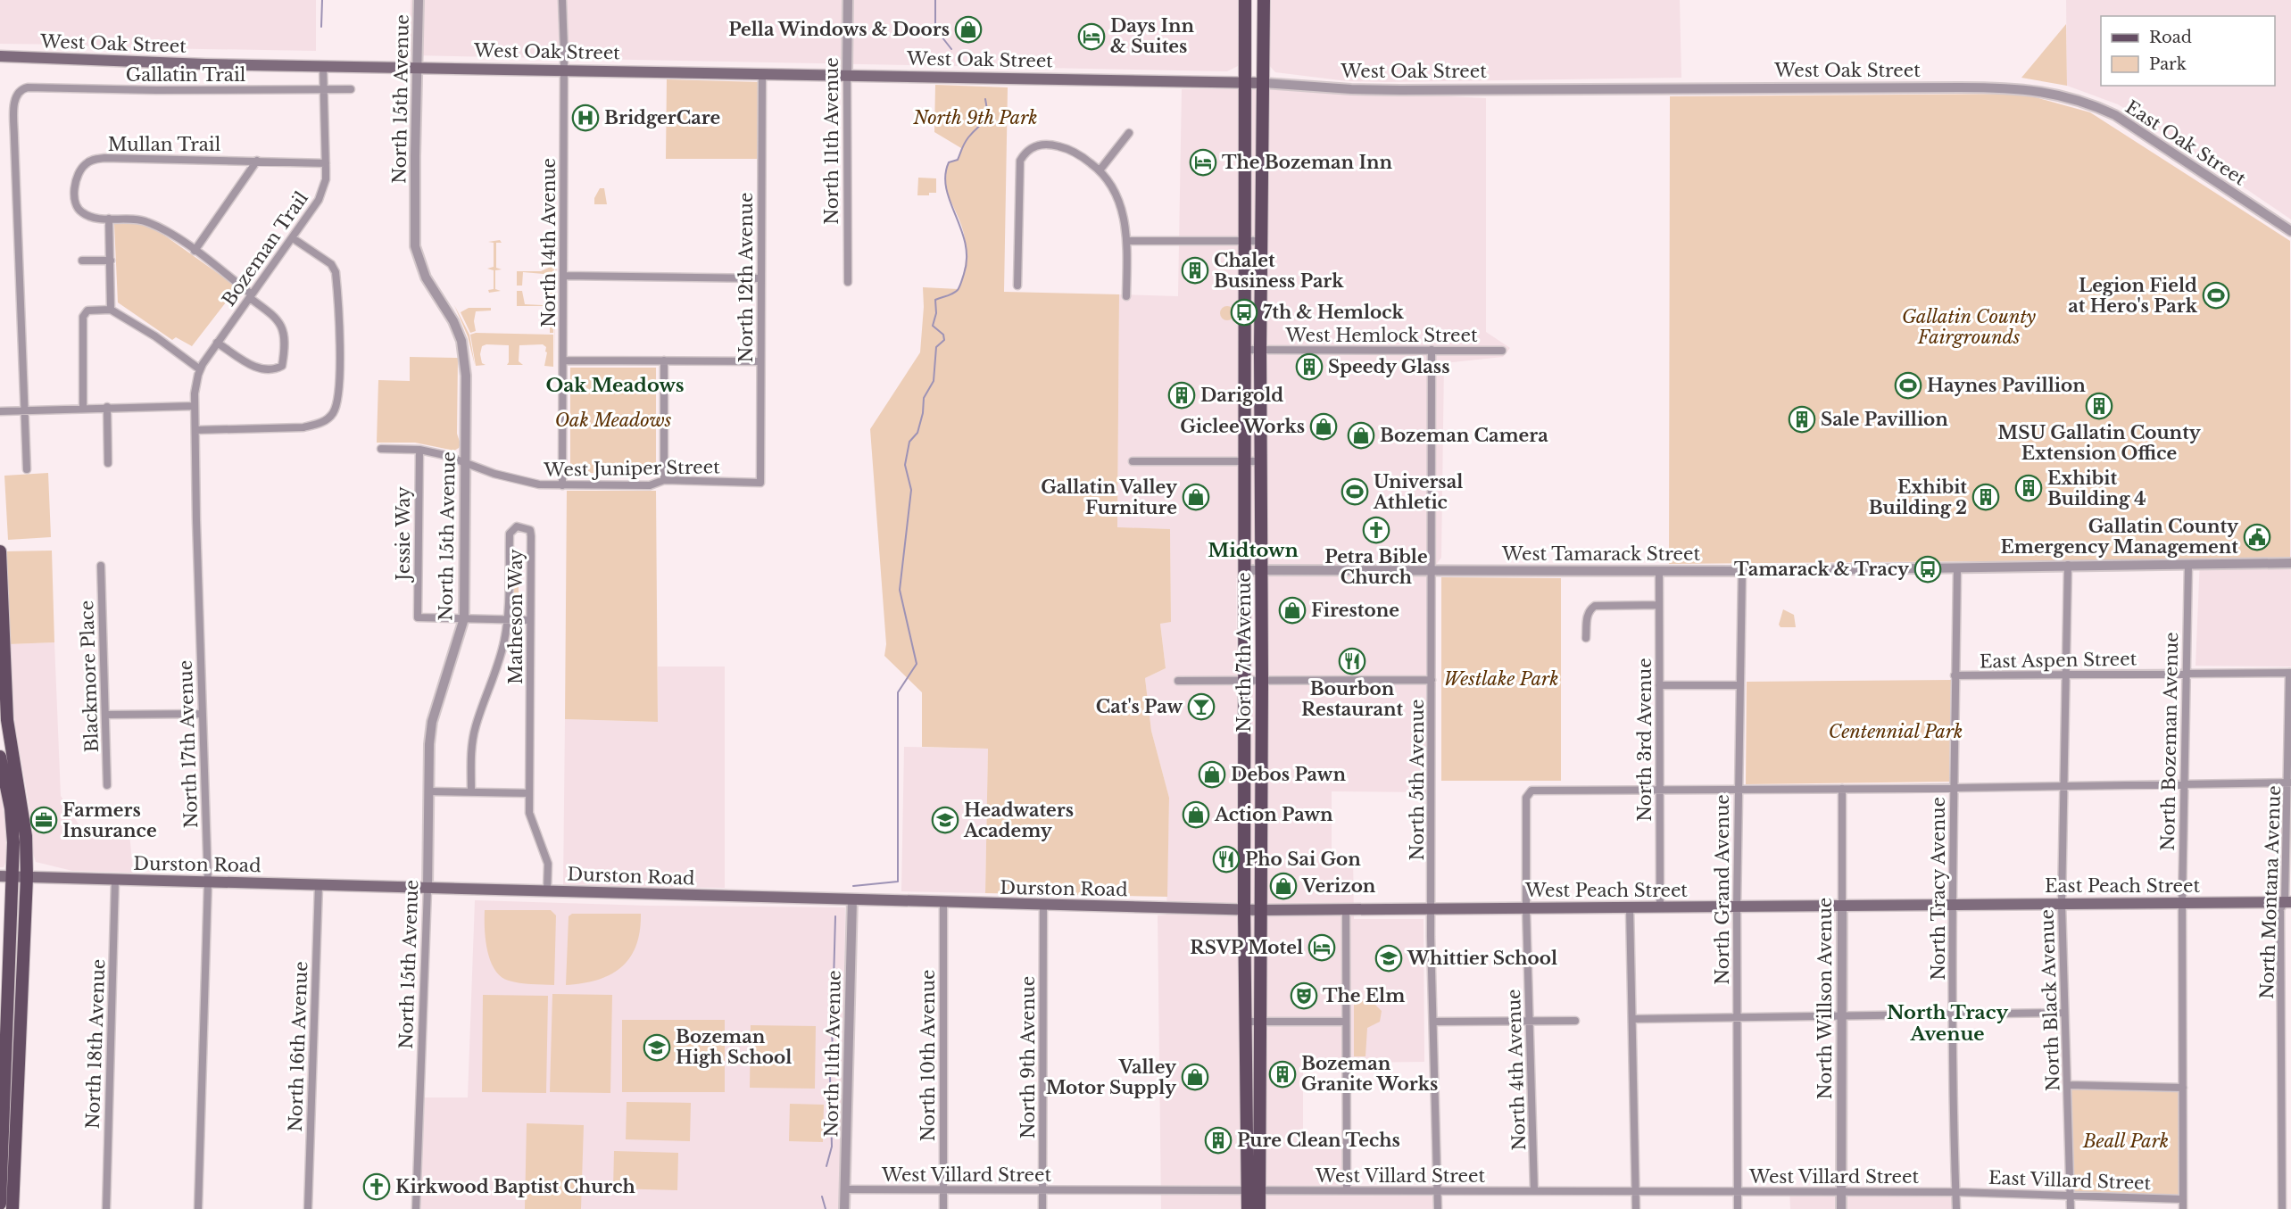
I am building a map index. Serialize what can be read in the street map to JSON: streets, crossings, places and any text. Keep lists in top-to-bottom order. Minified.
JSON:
{"streets":{"main road":["West Oak Street","North 7th Avenue","Durston Road","East Peach Street","West Peach Street"],"street":["Gallatin Trail","North 15th Avenue","North 11th Avenue","East Oak Street","Mullan Trail","North 14th Avenue","Bozeman Trail","North 12th Avenue","West Hemlock Street","West Juniper Street","Jessie Way","West Tamarack Street","Matheson Way","East Aspen Street","Blackmore Place","North 3rd Avenue","North Bozeman Avenue","North 17th Avenue","North 5th Avenue","North Tracy Avenue","North Grand Avenue","North Montana Avenue","North Willson Avenue","North Black Avenue","North 18th Avenue","North 16th Avenue","North 10th Avenue","North 9th Avenue","North 4th Avenue","West Villard Street","East Villard Street"]},"crossings":[["West Oak Street","North 15th Avenue"],["West Oak Street","North 11th Avenue"],["West Oak Street","East Oak Street"],["West Oak Street","North 14th Avenue"],["West Oak Street","Bozeman Trail"],["West Oak Street","North 12th Avenue"],["West Oak Street","North 7th Avenue"],["Gallatin Trail","Bozeman Trail"],["North 15th Avenue","West Juniper Street"],["North 15th Avenue","Jessie Way"],["North 15th Avenue","Durston Road"],["North 11th Avenue","Durston Road"],["North 11th Avenue","West Villard Street"],["Mullan Trail","Bozeman Trail"],["North 14th Avenue","West Juniper Street"],["Bozeman Trail","North 17th Avenue"],["North 12th Avenue","West Juniper Street"],["West Hemlock Street","North 7th Avenue"],["West Hemlock Street","North 5th Avenue"],["West Juniper Street","Jessie Way"],["West Tamarack Street","North 7th Avenue"],["West Tamarack Street","North 3rd Avenue"],["West Tamarack Street","North Bozeman Avenue"],["West Tamarack Street","North 5th Avenue"],["West Tamarack Street","North Tracy Avenue"],["West Tamarack Street","North Grand Avenue"],["West Tamarack Street","North Black Avenue"],["Matheson Way","Durston Road"],["North 7th Avenue","Durston Road"],["North 7th Avenue","West Peach Street"],["North 7th Avenue","West Villard Street"],["East Aspen Street","North Bozeman Avenue"],["East Aspen Street","North Tracy Avenue"],["East Aspen Street","North Montana Avenue"],["East Aspen Street","North Black Avenue"],["North 3rd Avenue","West Peach Street"],["North 3rd Avenue","North 4th Avenue"],["North Bozeman Avenue","East Peach Street"],["North Bozeman Avenue","East Villard Street"],["North 17th Avenue","Durston Road"],["North 5th Avenue","West Peach Street"],["North 5th Avenue","West Villard Street"],["Durston Road","West Peach Street"],["Durston Road","North 18th Avenue"],["Durston Road","North 16th Avenue"],["Durston Road","North 10th Avenue"],["Durston Road","North 9th Avenue"],["East Peach Street","North Tracy Avenue"],["East Peach Street","West Peach Street"],["East Peach Street","North Montana Avenue"],["East Peach Street","North Black Avenue"],["North Tracy Avenue","West Peach Street"],["North Tracy Avenue","West Villard Street"],["North Tracy Avenue","East Villard Street"],["North Grand Avenue","West Peach Street"],["North Grand Avenue","West Villard Street"],["West Peach Street","North Willson Avenue"],["West Peach Street","North 4th Avenue"],["North Willson Avenue","West Villard Street"],["North Black Avenue","East Villard Street"],["North 10th Avenue","West Villard Street"],["North 9th Avenue","West Villard Street"],["North 4th Avenue","West Villard Street"],["West Villard Street","East Villard Street"]],"districts":["Oak Meadows","Midtown","North Tracy Avenue"],"parks":["North 9th Park","Gallatin County Fairgrounds","Oak Meadows","Westlake Park","Centennial Park","Beall Park"],"places":{"shop":["Pella Windows & Doors","Giclee Works","Bozeman Camera","Gallatin Valley Furniture","Firestone","Debos Pawn","Action Pawn","Verizon","Valley Motor Supply"],"hotel":["Days Inn & Suites","The Bozeman Inn","RSVP Motel"],"hospital":["BridgerCare"],"building":["Chalet Business Park","Speedy Glass","Darigold","MSU Gallatin County Extension Office","Sale Pavillion","Exhibit Building 4","Exhibit Building 2","Bozeman Granite Works","Pure Clean Techs"],"sports":["Legion Field at Hero's Park","Haynes Pavillion","Universal Athletic"],"bus stop":["7th & Hemlock","Tamarack & Tracy"],"church":["Petra Bible Church","Kirkwood Baptist Church"],"public building":["Gallatin County Emergency Management"],"restaurant":["Bourbon Restaurant","Pho Sai Gon"],"bar":["Cat's Paw"],"office":["Farmers Insurance"],"school or university":["Headwaters Academy","Whittier School","Bozeman High School"],"theatre":["The Elm"]},"legend":["Road","Park"]}
